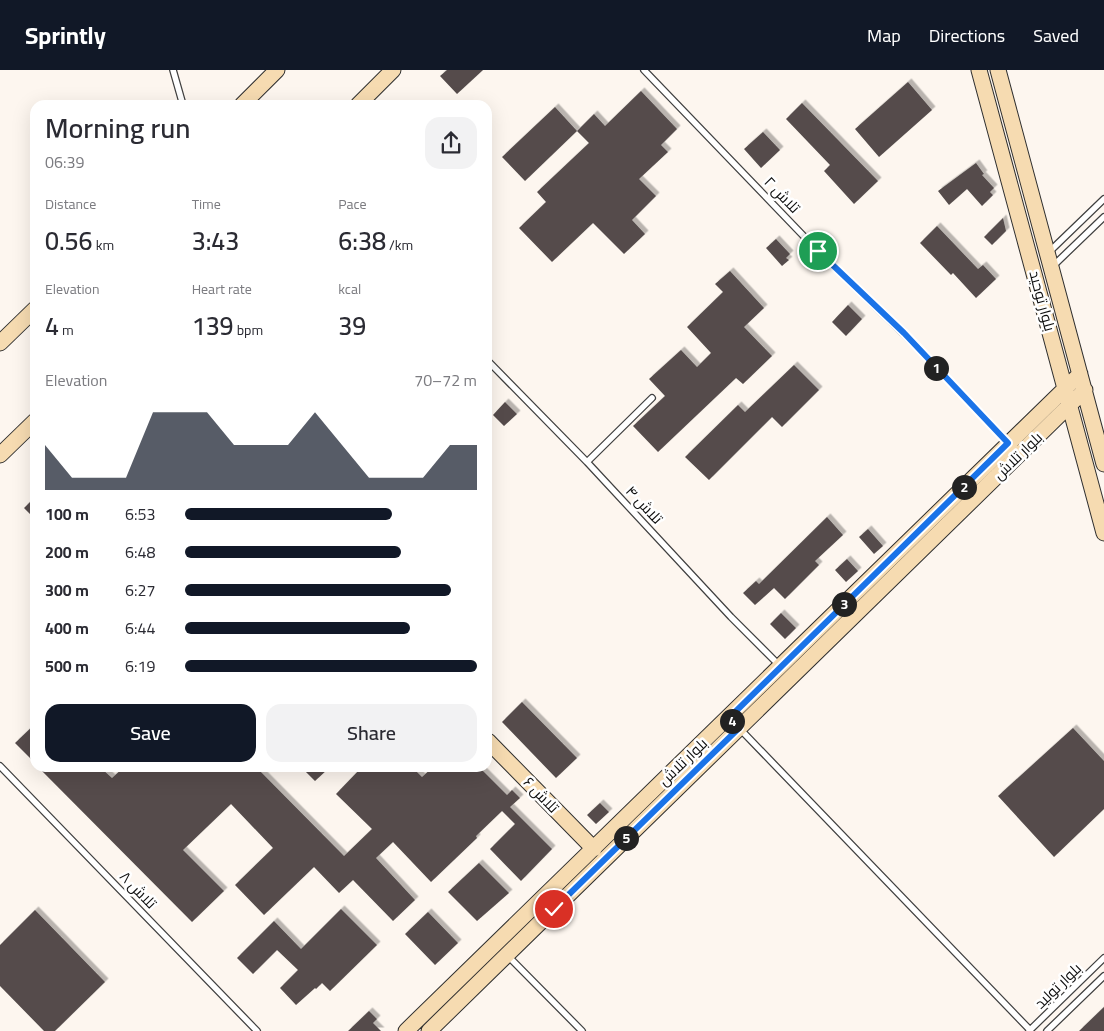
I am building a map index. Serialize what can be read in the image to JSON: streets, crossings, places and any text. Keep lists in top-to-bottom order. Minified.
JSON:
{"streets":{"street":["بلوار توحید","بلوار تلاش","تلاش ۶"],"lane":["تلاش ۲","تلاش ۴","تلاش ۸","بلوار تولید"]},"crossings":[["تلاش ۲","بلوار تلاش"],["بلوار توحید","بلوار تلاش"],["بلوار تلاش","تلاش ۴"],["بلوار تلاش","تلاش ۶"]],"page":{"header":"Sprintly","nav":["Map","Directions","Saved"],"heading":["Morning run","06:39"],"stats":[["Distance","0.56 km"],["Time","3:43"],["Pace","6:38 /km"],["Elevation","4 m"],["Heart rate","139 bpm"],["kcal","39"]],"chart":["Elevation","70–72 m"],"pins":["1","2","3","4","5"],"list":[{"name":"100 m","note":"6:53"},{"name":"200 m","note":"6:48"},{"name":"300 m","note":"6:27"},{"name":"400 m","note":"6:44"},{"name":"500 m","note":"6:19"}],"buttons":["Save","Share"]}}
